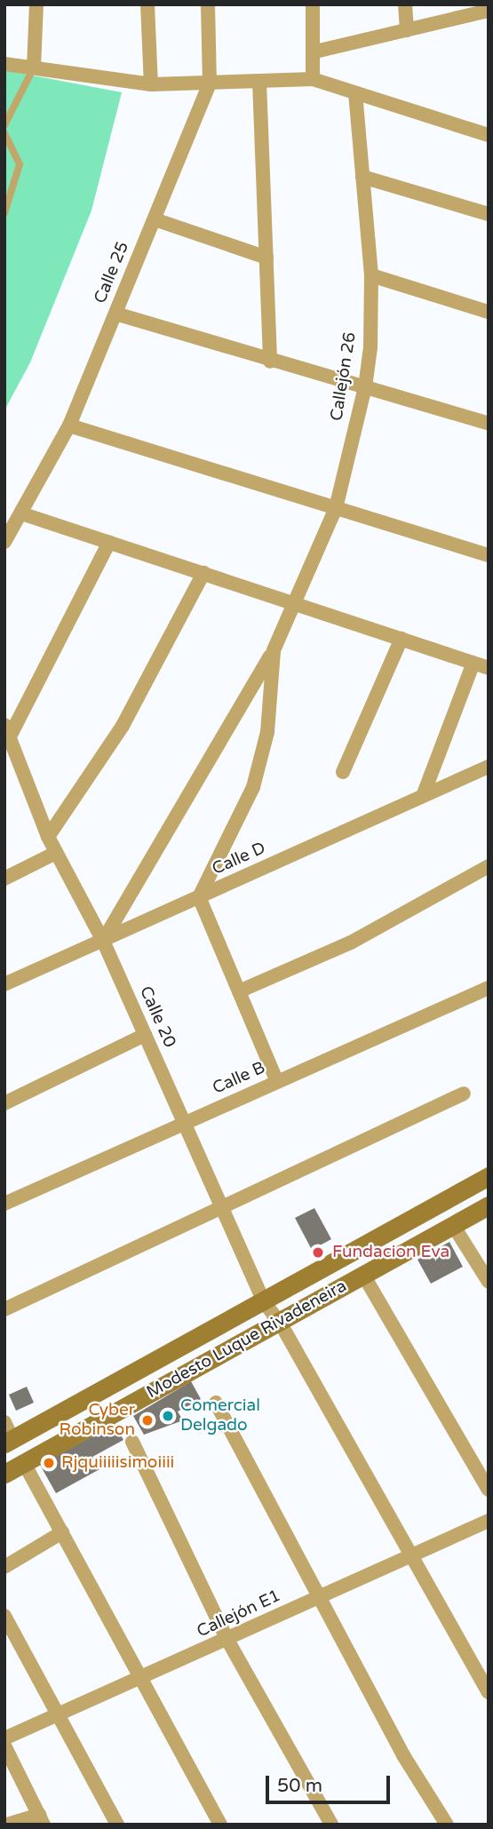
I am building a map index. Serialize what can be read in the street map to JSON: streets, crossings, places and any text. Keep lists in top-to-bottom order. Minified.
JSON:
{"streets":{"street":["Calle 25","Callejón 26","Calle D","Calle 20","Calle B","Modesto Luque Rivadeneira","Callejón E1"]},"crossings":[["Callejón 26","Calle D"],["Callejón 26","Calle 20"],["Calle D","Calle 20"],["Calle 20","Calle B"],["Calle 20","Modesto Luque Rivadeneira"],["Calle 20","Callejón E1"]],"places":["Fundacion Eva","Comercial Delgado","Cyber Robinson","Rjquiiiiisimoiiii"],"scale_bar":"50 m"}
